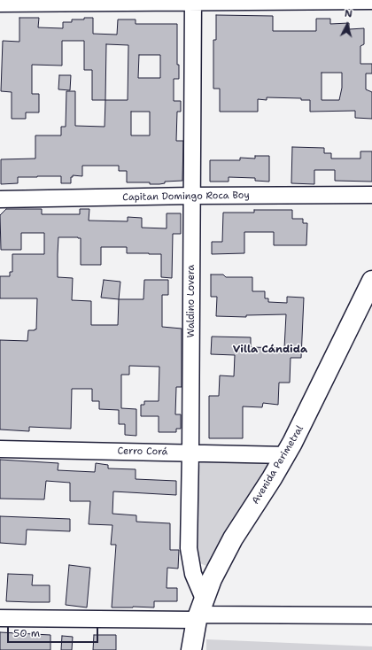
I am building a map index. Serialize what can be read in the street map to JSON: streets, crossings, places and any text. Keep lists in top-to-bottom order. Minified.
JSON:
{"streets":{"main road":["Avenida Perimetral"],"street":["Capitan Domingo Roca Boy","Waldino Lovera","Cerro Corá"]},"crossings":[["Capitan Domingo Roca Boy","Waldino Lovera"],["Waldino Lovera","Cerro Corá"],["Waldino Lovera","Avenida Perimetral"],["Cerro Corá","Avenida Perimetral"]],"districts":["Villa Cándida"],"scale_bar":"50 m","north":"top"}
